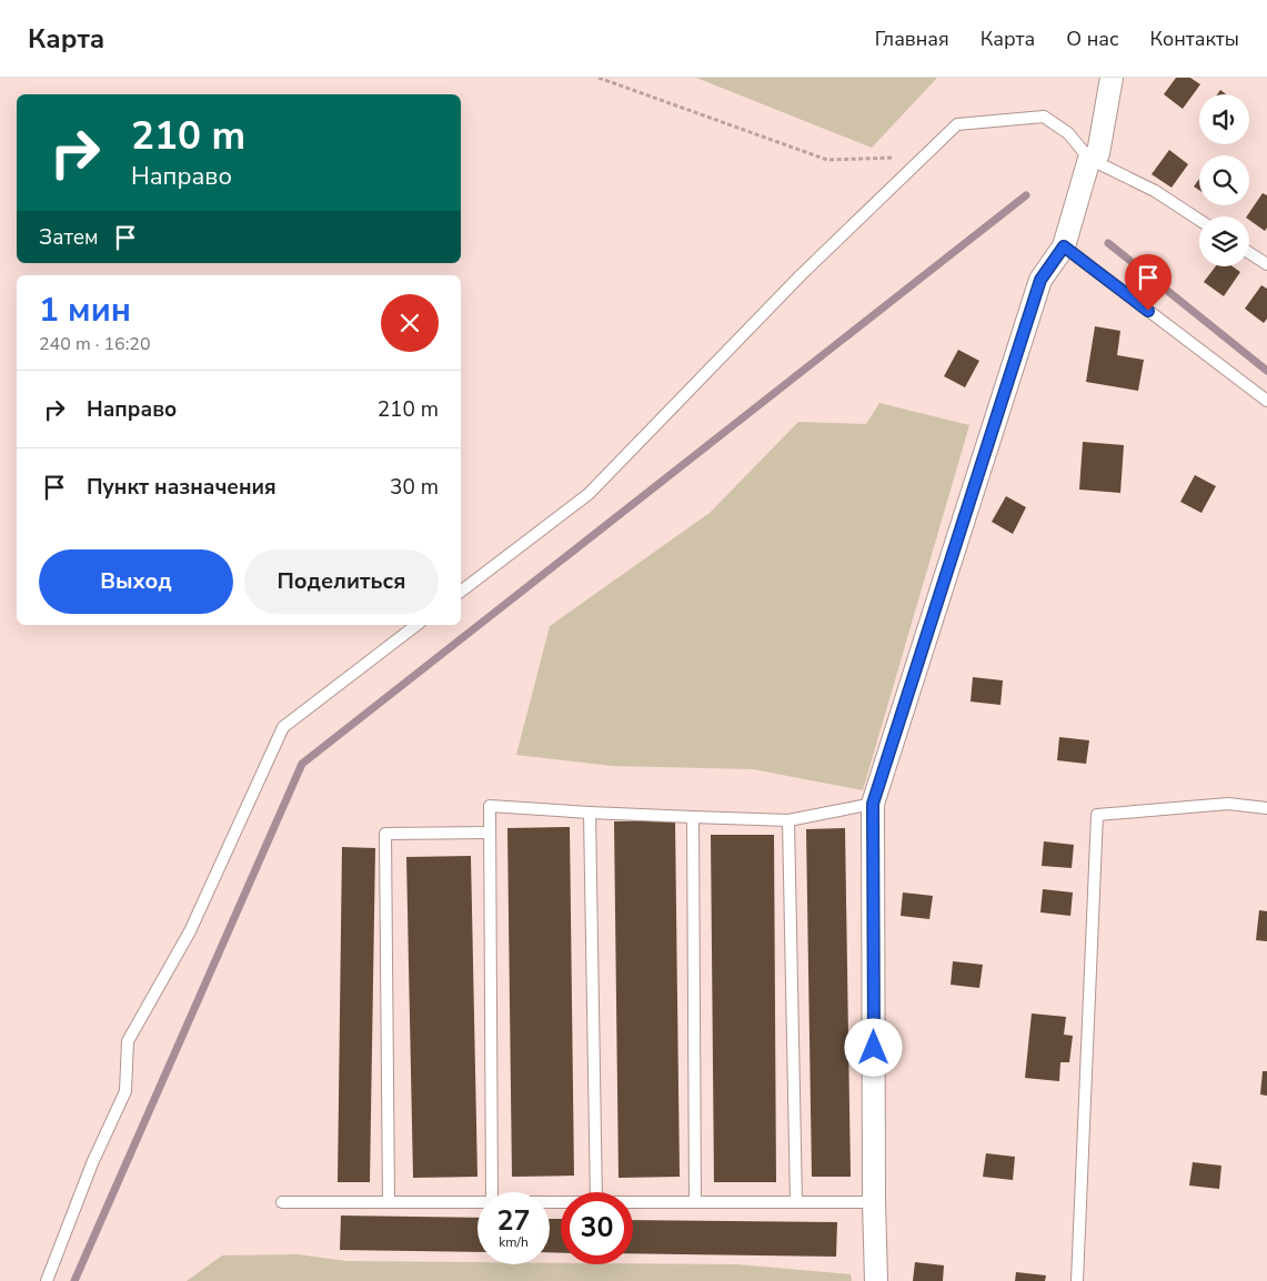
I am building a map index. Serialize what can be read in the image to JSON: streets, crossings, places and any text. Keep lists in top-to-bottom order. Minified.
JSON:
{"page":{"header":"Карта","nav":["Главная","Карта","О нас","Контакты"],"turn":["210 m","Направо"],"then":"Затем","heading":["1 мин","240 m · 16:20"],"list":[{"name":"Направо","value":"210 m"},{"name":"Пункт назначения","value":"30 m"}],"buttons":["Выход","Поделиться"],"speed":"27 km/h","limit":"30"}}
